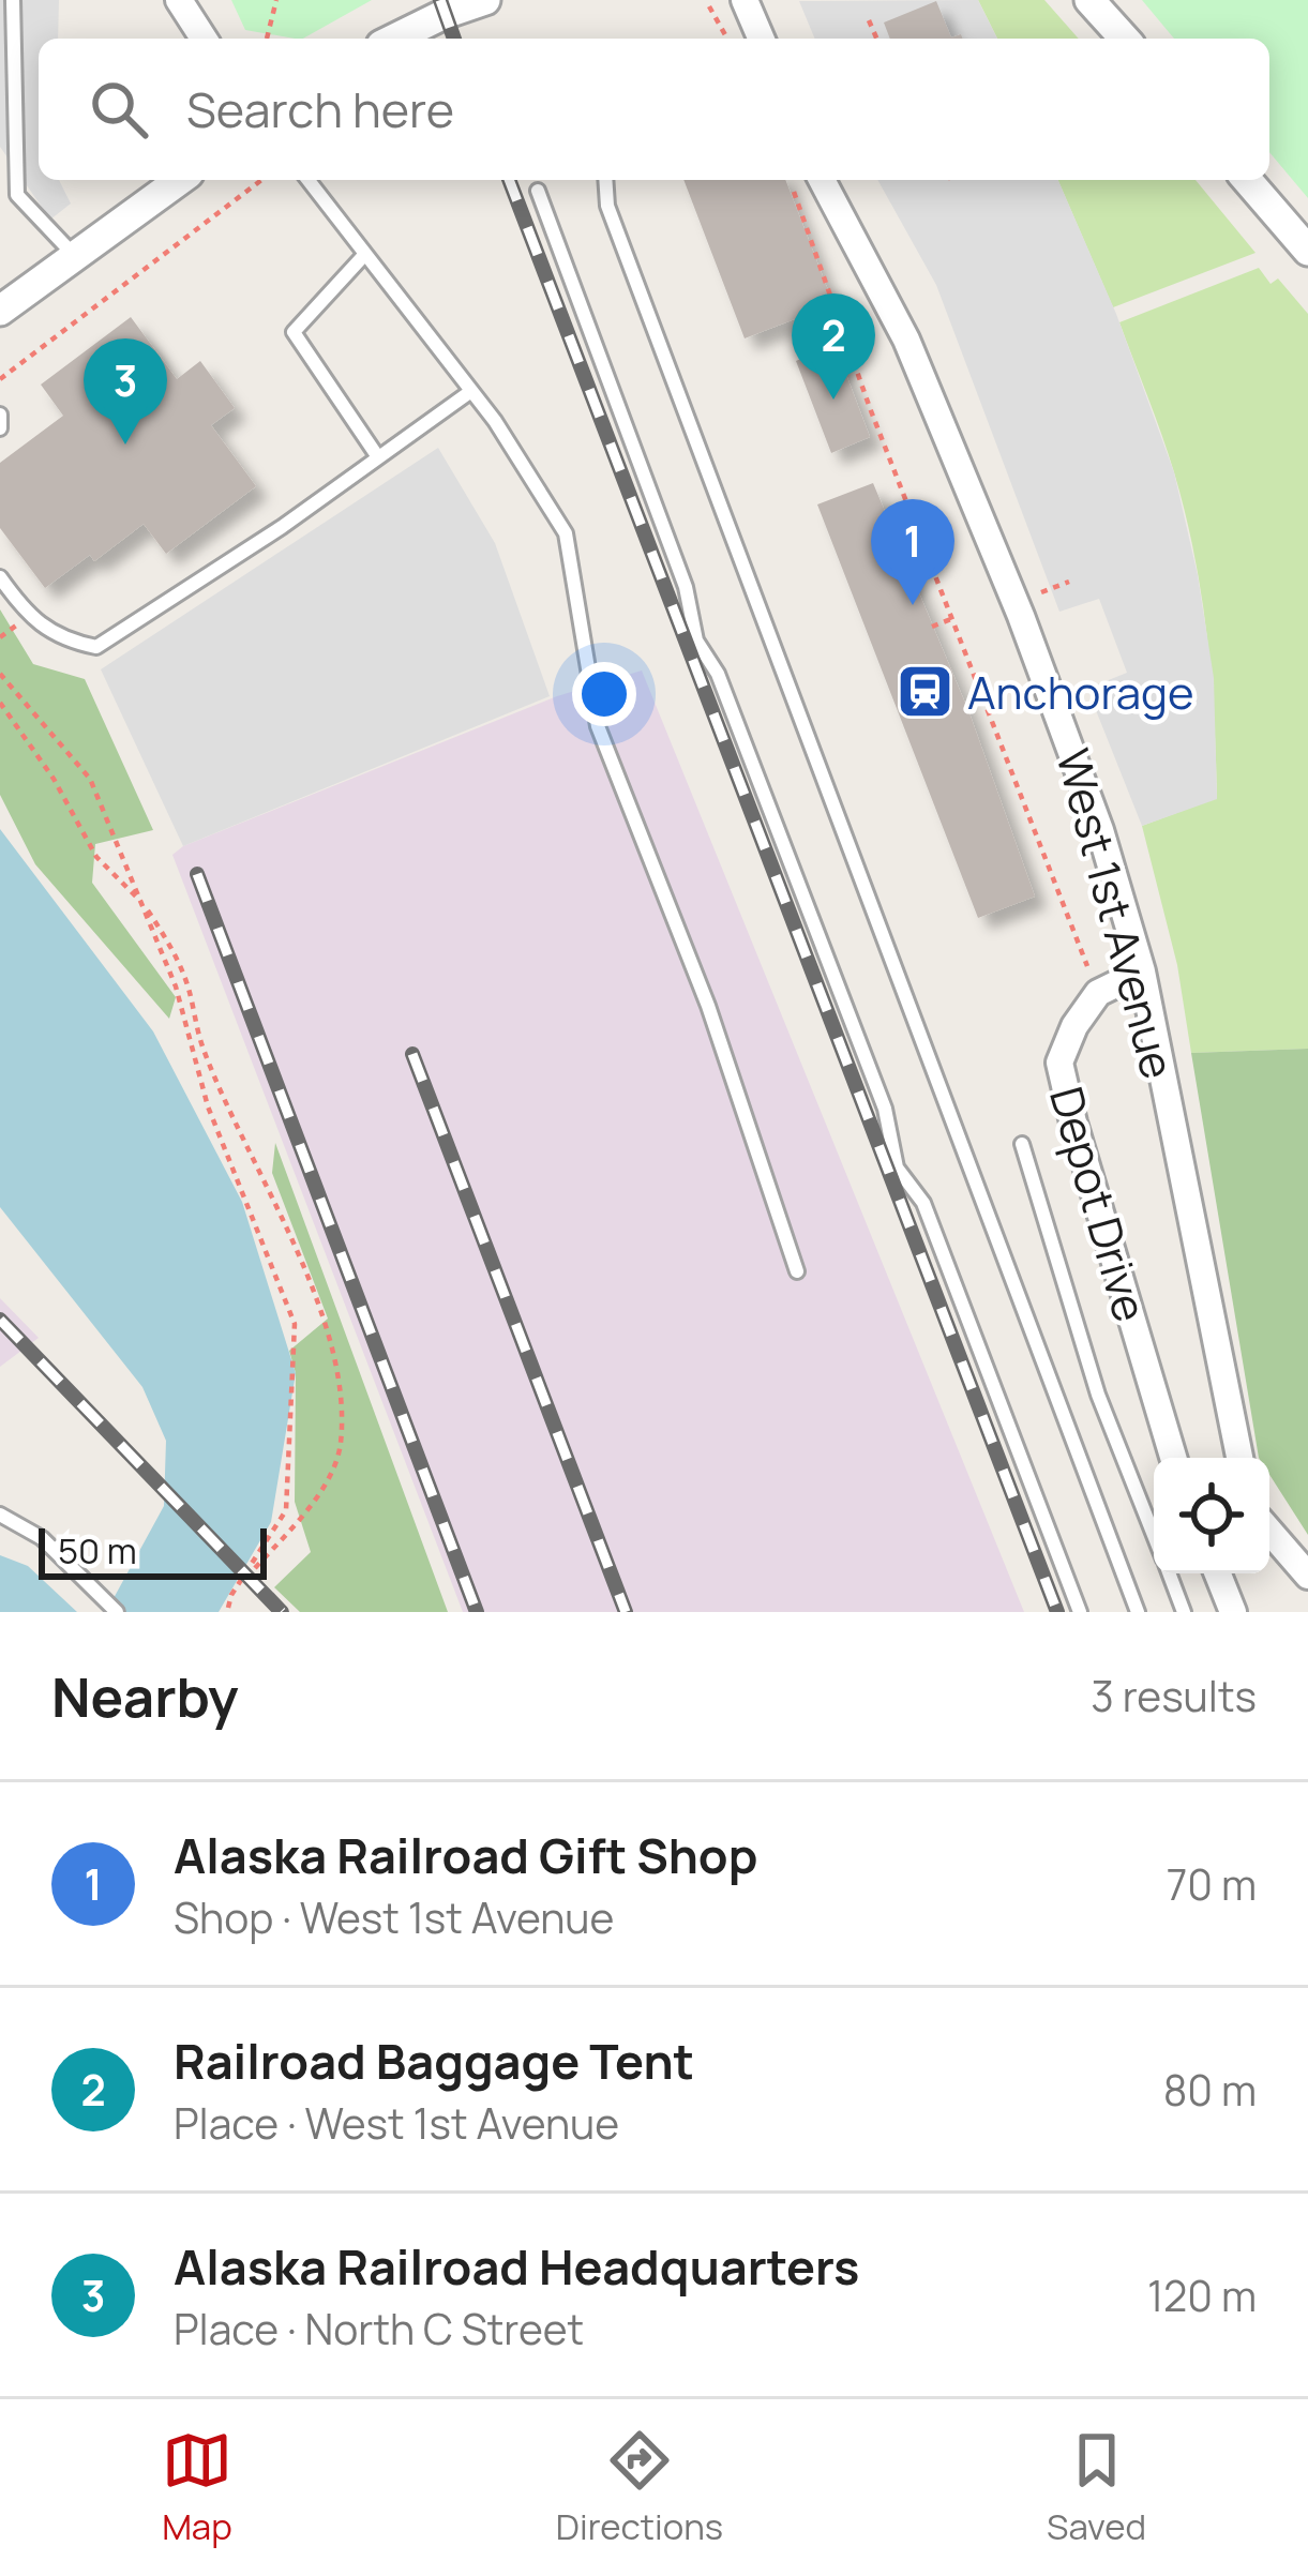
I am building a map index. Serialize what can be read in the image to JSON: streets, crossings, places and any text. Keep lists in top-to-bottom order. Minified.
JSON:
{"streets":{"street":["West 1st Avenue","Depot Drive"]},"places":{"station":["Anchorage"]},"scale_bar":"50 m","page":{"search":"Search here","pins":["2","3","1"],"scale":"50 m","heading":["Nearby","3 results"],"list":[{"mark":"1","name":"Alaska Railroad Gift Shop","note":"Shop · West 1st Avenue","value":"70 m"},{"mark":"2","name":"Railroad Baggage Tent","note":"Place · West 1st Avenue","value":"80 m"},{"mark":"3","name":"Alaska Railroad Headquarters","note":"Place · North C Street","value":"120 m"}],"nav":["Map","Directions","Saved"]}}
